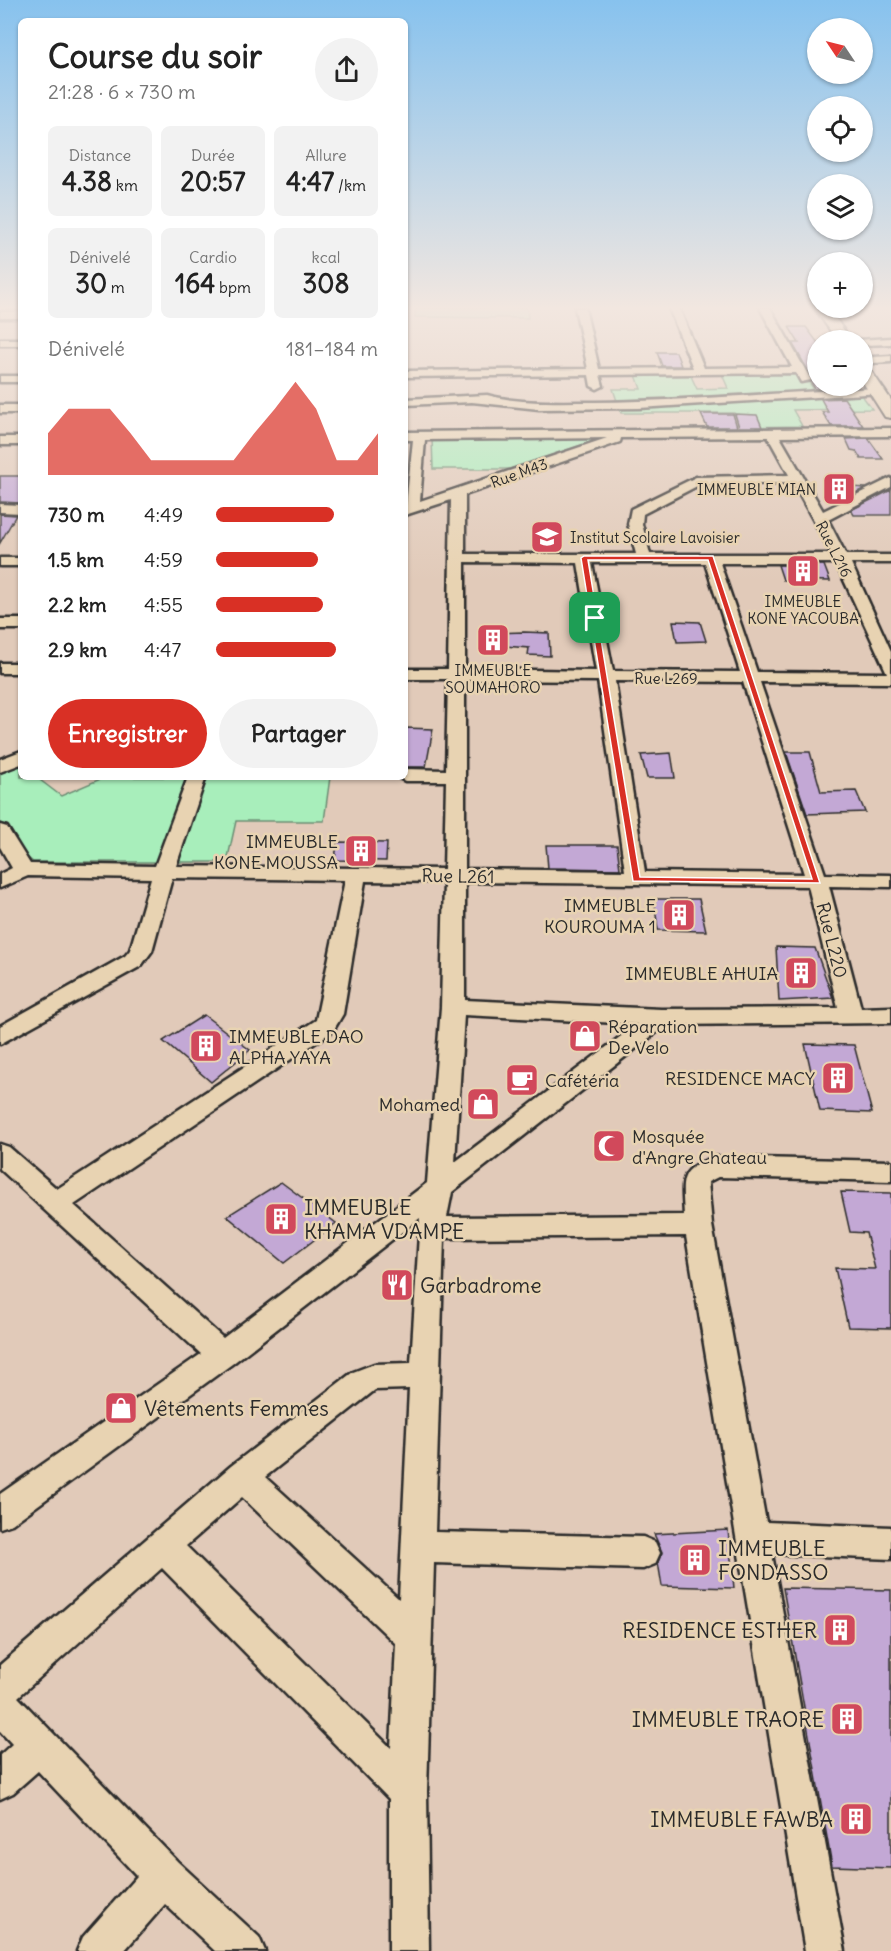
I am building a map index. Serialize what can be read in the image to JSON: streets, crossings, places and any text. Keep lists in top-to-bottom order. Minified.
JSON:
{"streets":{"street":["Rue M43","Rue L216","Rue L269","Rue L261","Rue L220"]},"crossings":[["Rue L269","Rue L220"],["Rue L261","Rue L220"]],"places":{"building":["IMMEUBLE MIAN","IMMEUBLE KONE YACOUBA","IMMEUBLE SOUMAHORO","IMMEUBLE KONE MOUSSA","IMMEUBLE KOUROUMA 1","IMMEUBLE AHUIA","IMMEUBLE DAO ALPHA YAYA","RESIDENCE MACY","IMMEUBLE KHAMA VDAMPE","IMMEUBLE FONDASSO","RESIDENCE ESTHER","IMMEUBLE TRAORE","IMMEUBLE FAWBA"],"school or university":["Institut Scolaire Lavoisier"],"shop":["Réparation De Velo","Mohamed","Vêtements Femmes"],"cafe":["Cafétéria"],"mosque":["Mosquée d'Angre Chateau"],"restaurant":["Garbadrome"]},"north":"top left","page":{"map_buttons":["+","−"],"heading":["Course du soir","21:28 · 6 × 730 m"],"stats":[["Distance","4.38 km"],["Durée","20:57"],["Allure","4:47 /km"],["Dénivelé","30 m"],["Cardio","164 bpm"],["kcal","308"]],"chart":["Dénivelé","181–184 m"],"list":[{"name":"730 m","note":"4:49"},{"name":"1.5 km","note":"4:59"},{"name":"2.2 km","note":"4:55"},{"name":"2.9 km","note":"4:47"}],"buttons":["Enregistrer","Partager"]}}
